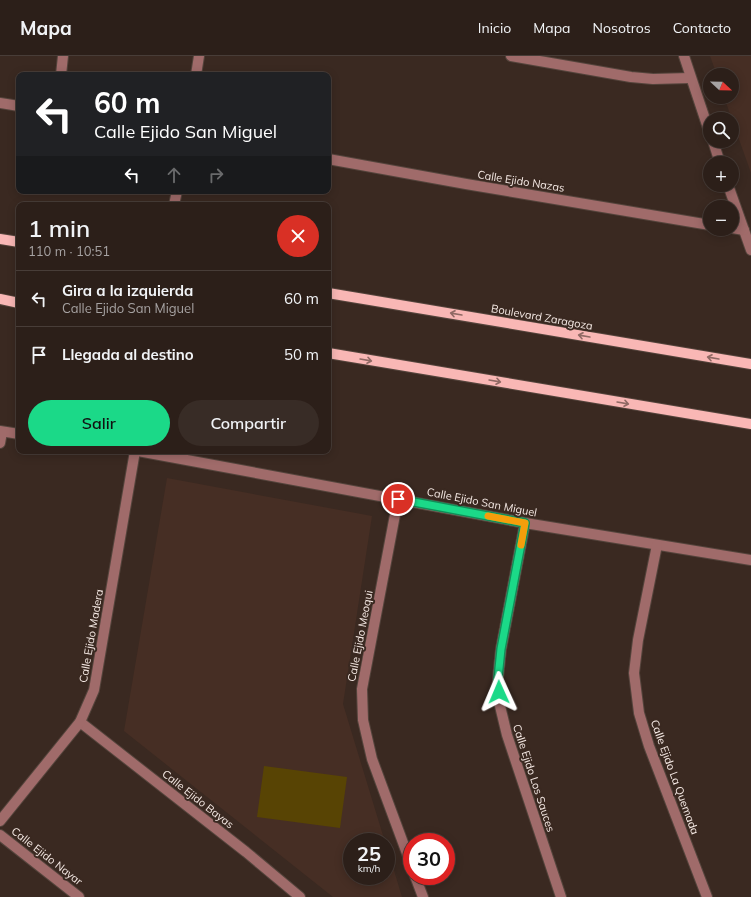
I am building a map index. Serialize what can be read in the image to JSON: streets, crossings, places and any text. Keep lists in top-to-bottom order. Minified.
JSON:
{"streets":{"main road":["Boulevard Zaragoza"],"street":["Calle Ejido Nazas","Calle Ejido San Miguel","Calle Ejido Madera","Calle Ejido Meoqui","Calle Ejido La Quemada","Calle Ejido Los Sauces","Calle Ejido Bayas","Calle Ejido Nayar"]},"crossings":[["Calle Ejido San Miguel","Calle Ejido Meoqui"],["Calle Ejido San Miguel","Calle Ejido La Quemada"],["Calle Ejido San Miguel","Calle Ejido Los Sauces"],["Calle Ejido Madera","Calle Ejido Bayas"]],"north":"right","page":{"header":"Mapa","nav":["Inicio","Mapa","Nosotros","Contacto"],"map_buttons":["+","−"],"turn":["60 m","Calle Ejido San Miguel"],"heading":["1 min","110 m · 10:51"],"list":[{"name":"Gira a la izquierda","note":"Calle Ejido San Miguel","value":"60 m"},{"name":"Llegada al destino","value":"50 m"}],"buttons":["Salir","Compartir"],"speed":"25 km/h","limit":"30"}}
